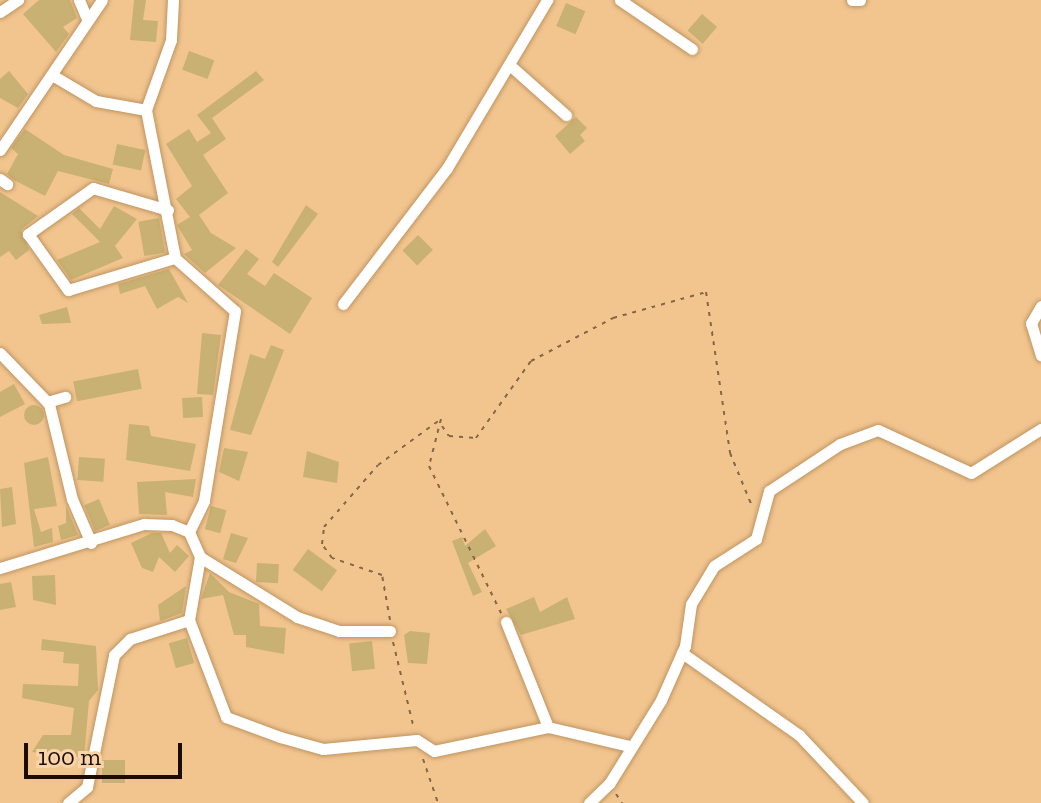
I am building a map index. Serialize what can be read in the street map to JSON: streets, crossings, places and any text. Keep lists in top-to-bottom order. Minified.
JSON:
{"scale_bar":"100 m"}
